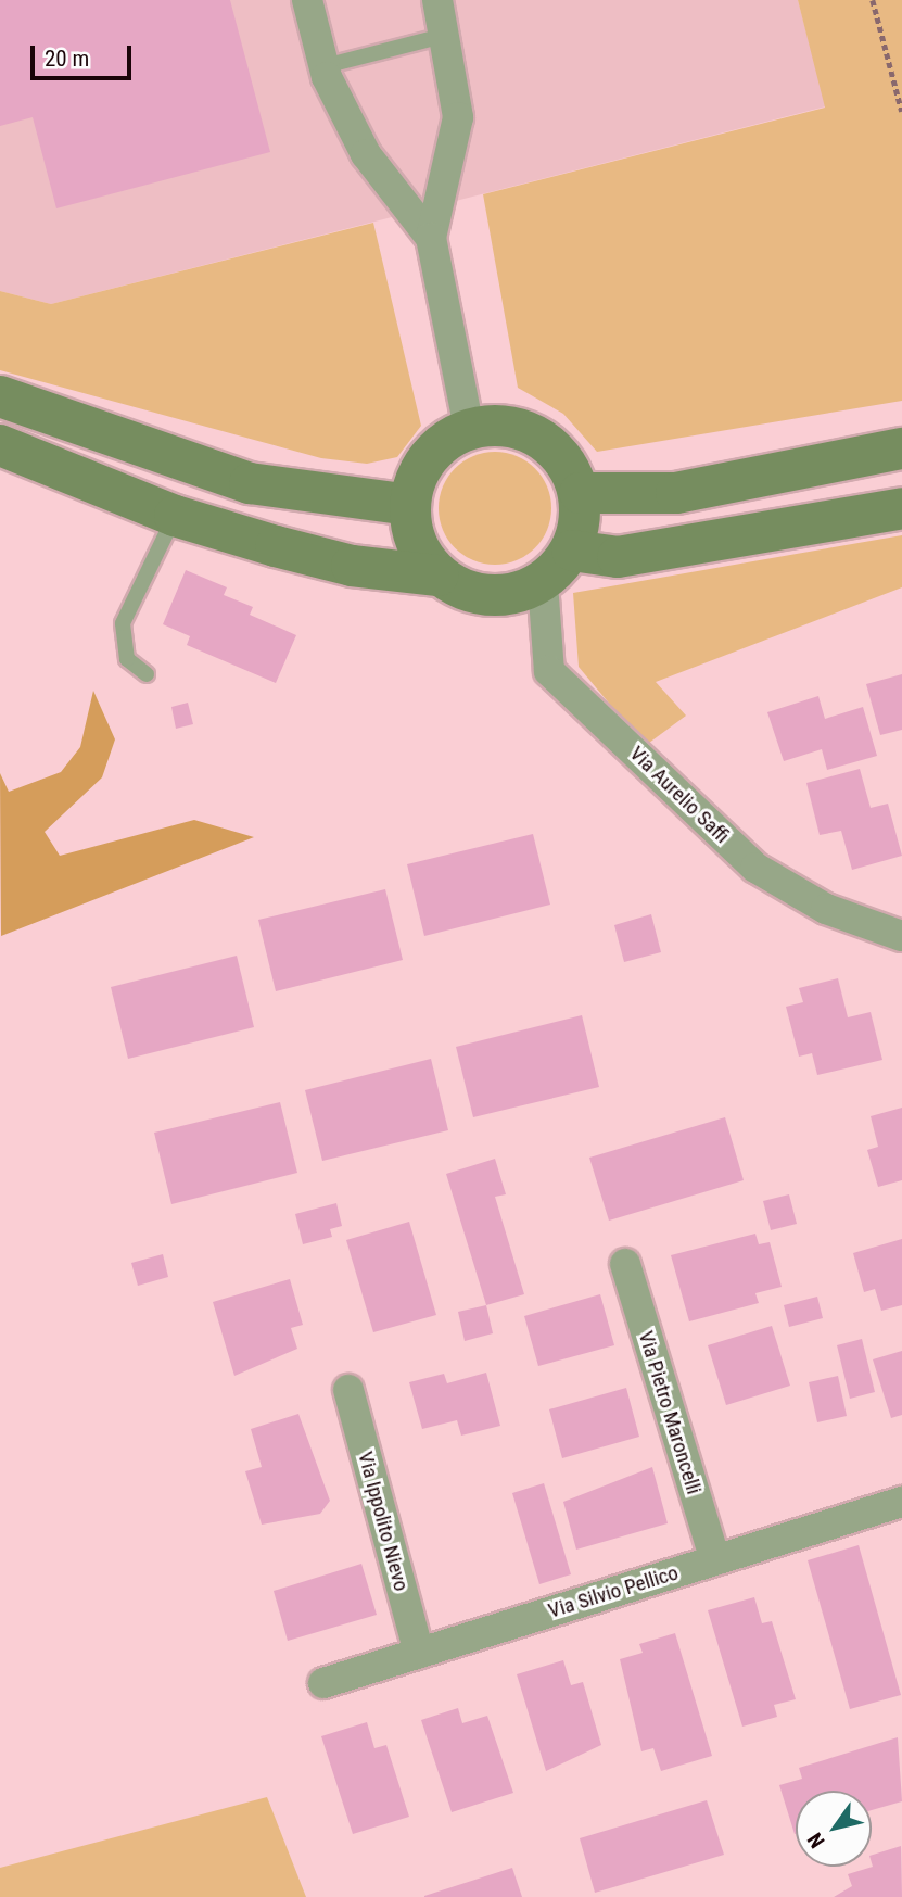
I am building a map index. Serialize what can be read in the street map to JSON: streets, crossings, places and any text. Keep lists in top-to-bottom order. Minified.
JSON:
{"streets":{"street":["Via Aurelio Saffi","Via Pietro Maroncelli","Via Ippolito Nievo","Via Silvio Pellico"]},"crossings":[["Via Pietro Maroncelli","Via Silvio Pellico"],["Via Ippolito Nievo","Via Silvio Pellico"]],"scale_bar":"20 m","north":"bottom left"}
